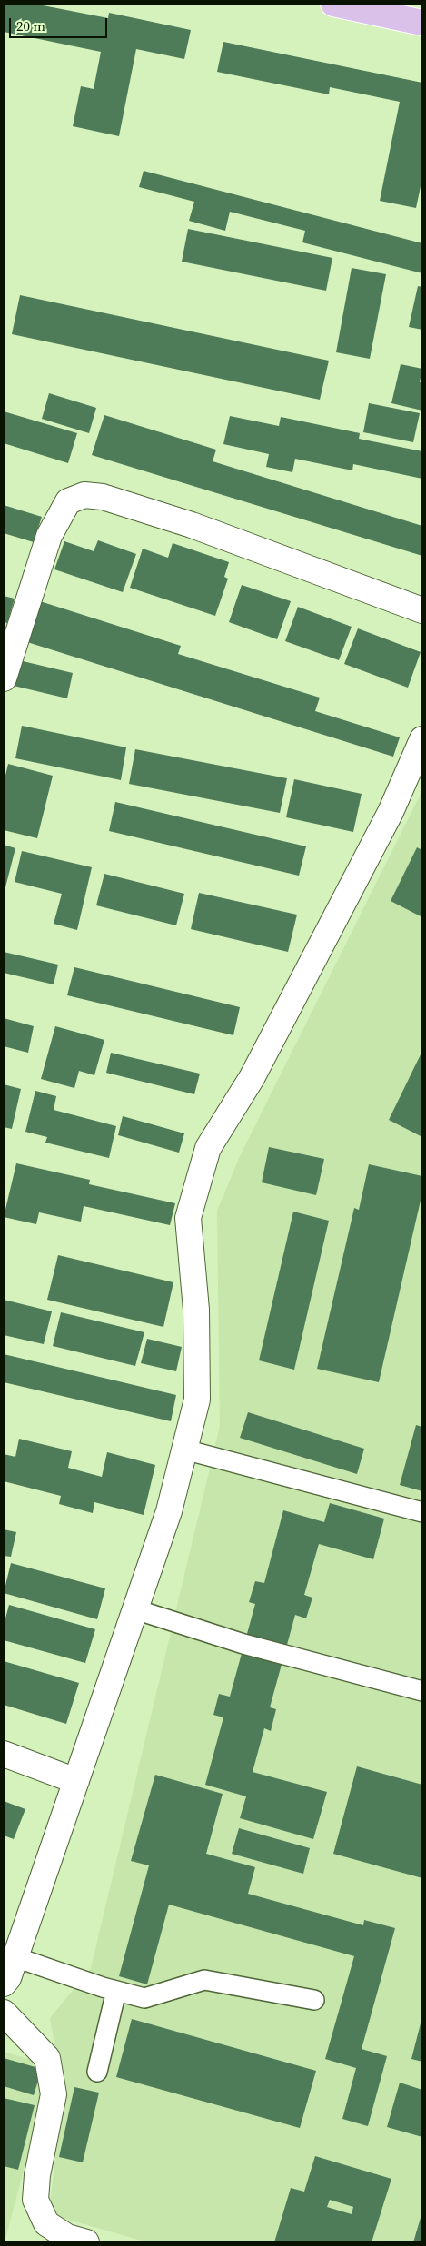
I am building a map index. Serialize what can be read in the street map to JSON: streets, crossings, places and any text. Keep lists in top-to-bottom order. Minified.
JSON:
{"scale_bar":"20 m"}
